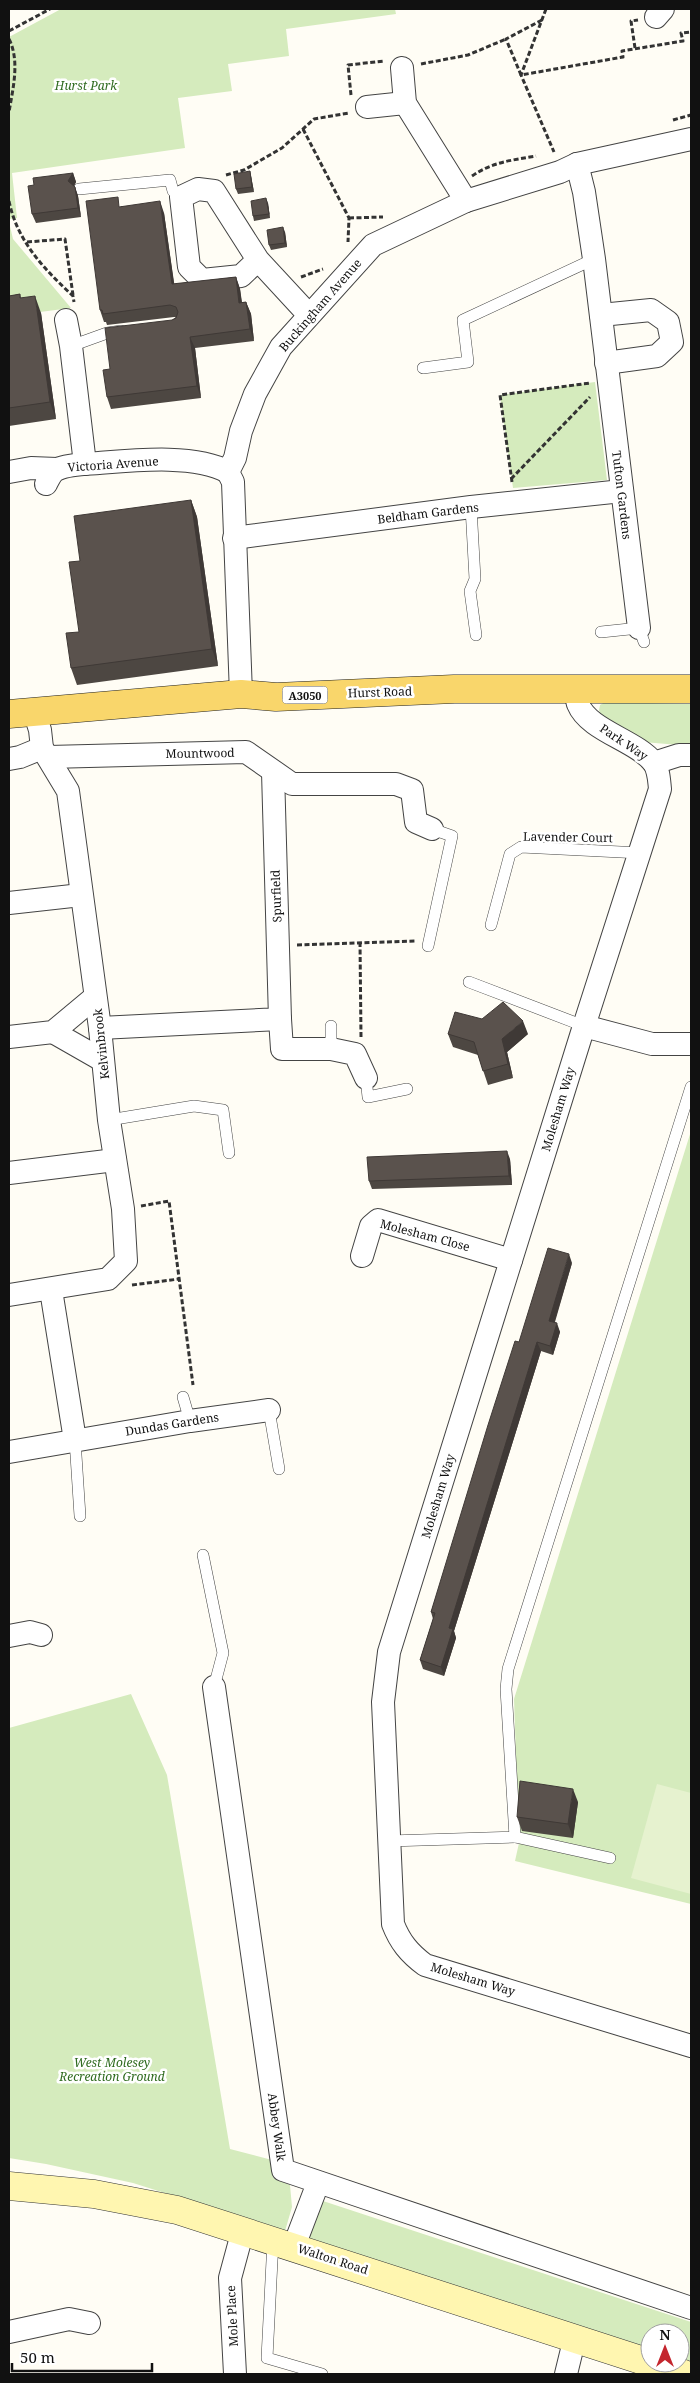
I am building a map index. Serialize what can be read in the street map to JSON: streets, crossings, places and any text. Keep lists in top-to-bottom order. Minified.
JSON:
{"streets":{"main road":["Hurst Road","A3050","Walton Road"],"street":["Buckingham Avenue","Victoria Avenue","Tufton Gardens","Beldham Gardens","Park Way","Mountwood","Spurfield","Kelvinbrook","Molesham Way","Molesham Close","Dundas Gardens","Abbey Walk","Mole Place"],"lane":["Lavender Court"]},"crossings":[["Buckingham Avenue","Victoria Avenue"],["Buckingham Avenue","Tufton Gardens"],["Tufton Gardens","Beldham Gardens"],["Hurst Road","Park Way"],["Hurst Road","Kelvinbrook"],["Park Way","Molesham Way"],["Mountwood","Spurfield"],["Mountwood","Kelvinbrook"],["Lavender Court","Molesham Way"],["Molesham Way","Molesham Close"],["Walton Road","Mole Place"]],"parks":["Hurst Park","West Molesey Recreation Ground"],"scale_bar":"50 m","north":"top"}
